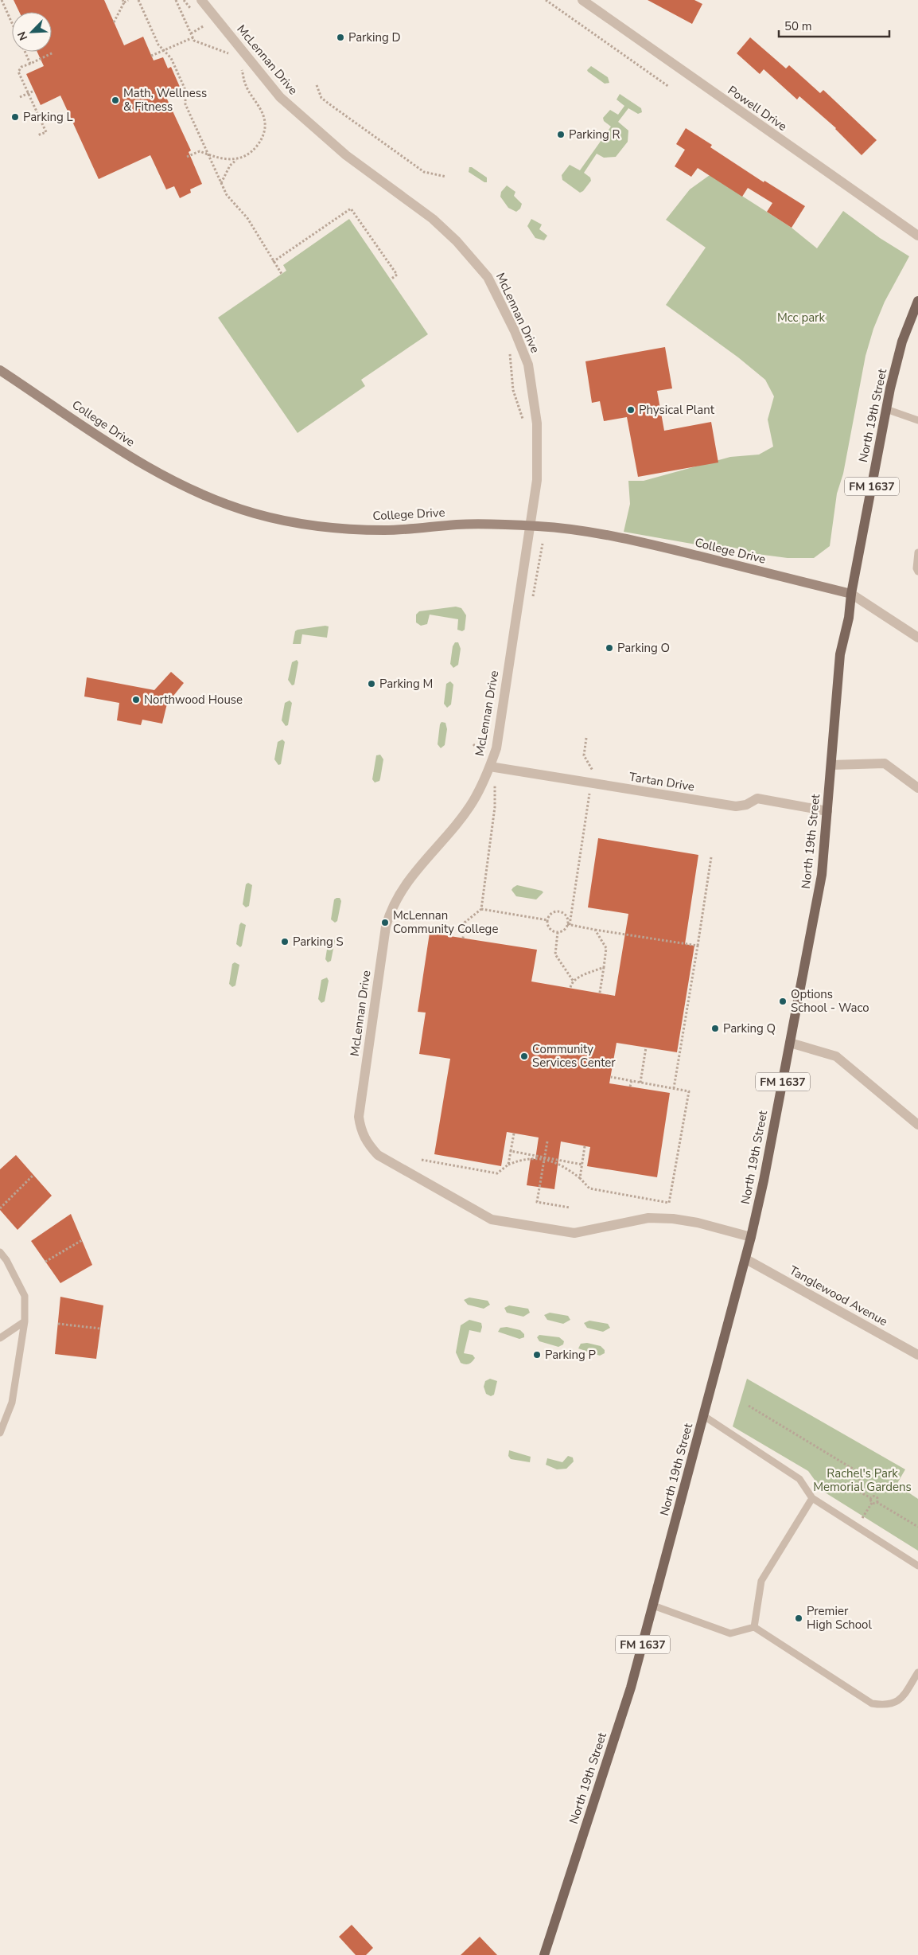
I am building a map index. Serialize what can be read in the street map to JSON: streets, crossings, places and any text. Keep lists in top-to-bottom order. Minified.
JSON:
{"streets":{"main road":["North 19th Street","FM 1637"],"street":["McLennan Drive","Powell Drive","College Drive","Tartan Drive","Tanglewood Avenue"]},"crossings":[["McLennan Drive","North 19th Street"],["McLennan Drive","College Drive"],["McLennan Drive","Tartan Drive"],["North 19th Street","College Drive"],["North 19th Street","Tartan Drive"],["North 19th Street","Tanglewood Avenue"]],"parks":["Mcc park","Rachel's Park Memorial Gardens"],"places":["Parking D","Math, Wellness & Fitness","Parking L","Parking R","Physical Plant","Parking O","Parking M","Northwood House","McLennan Community College","Parking S","Options School - Waco","Parking Q","Community Services Center","Parking P","Premier High School"],"scale_bar":"50 m","north":"bottom left"}
